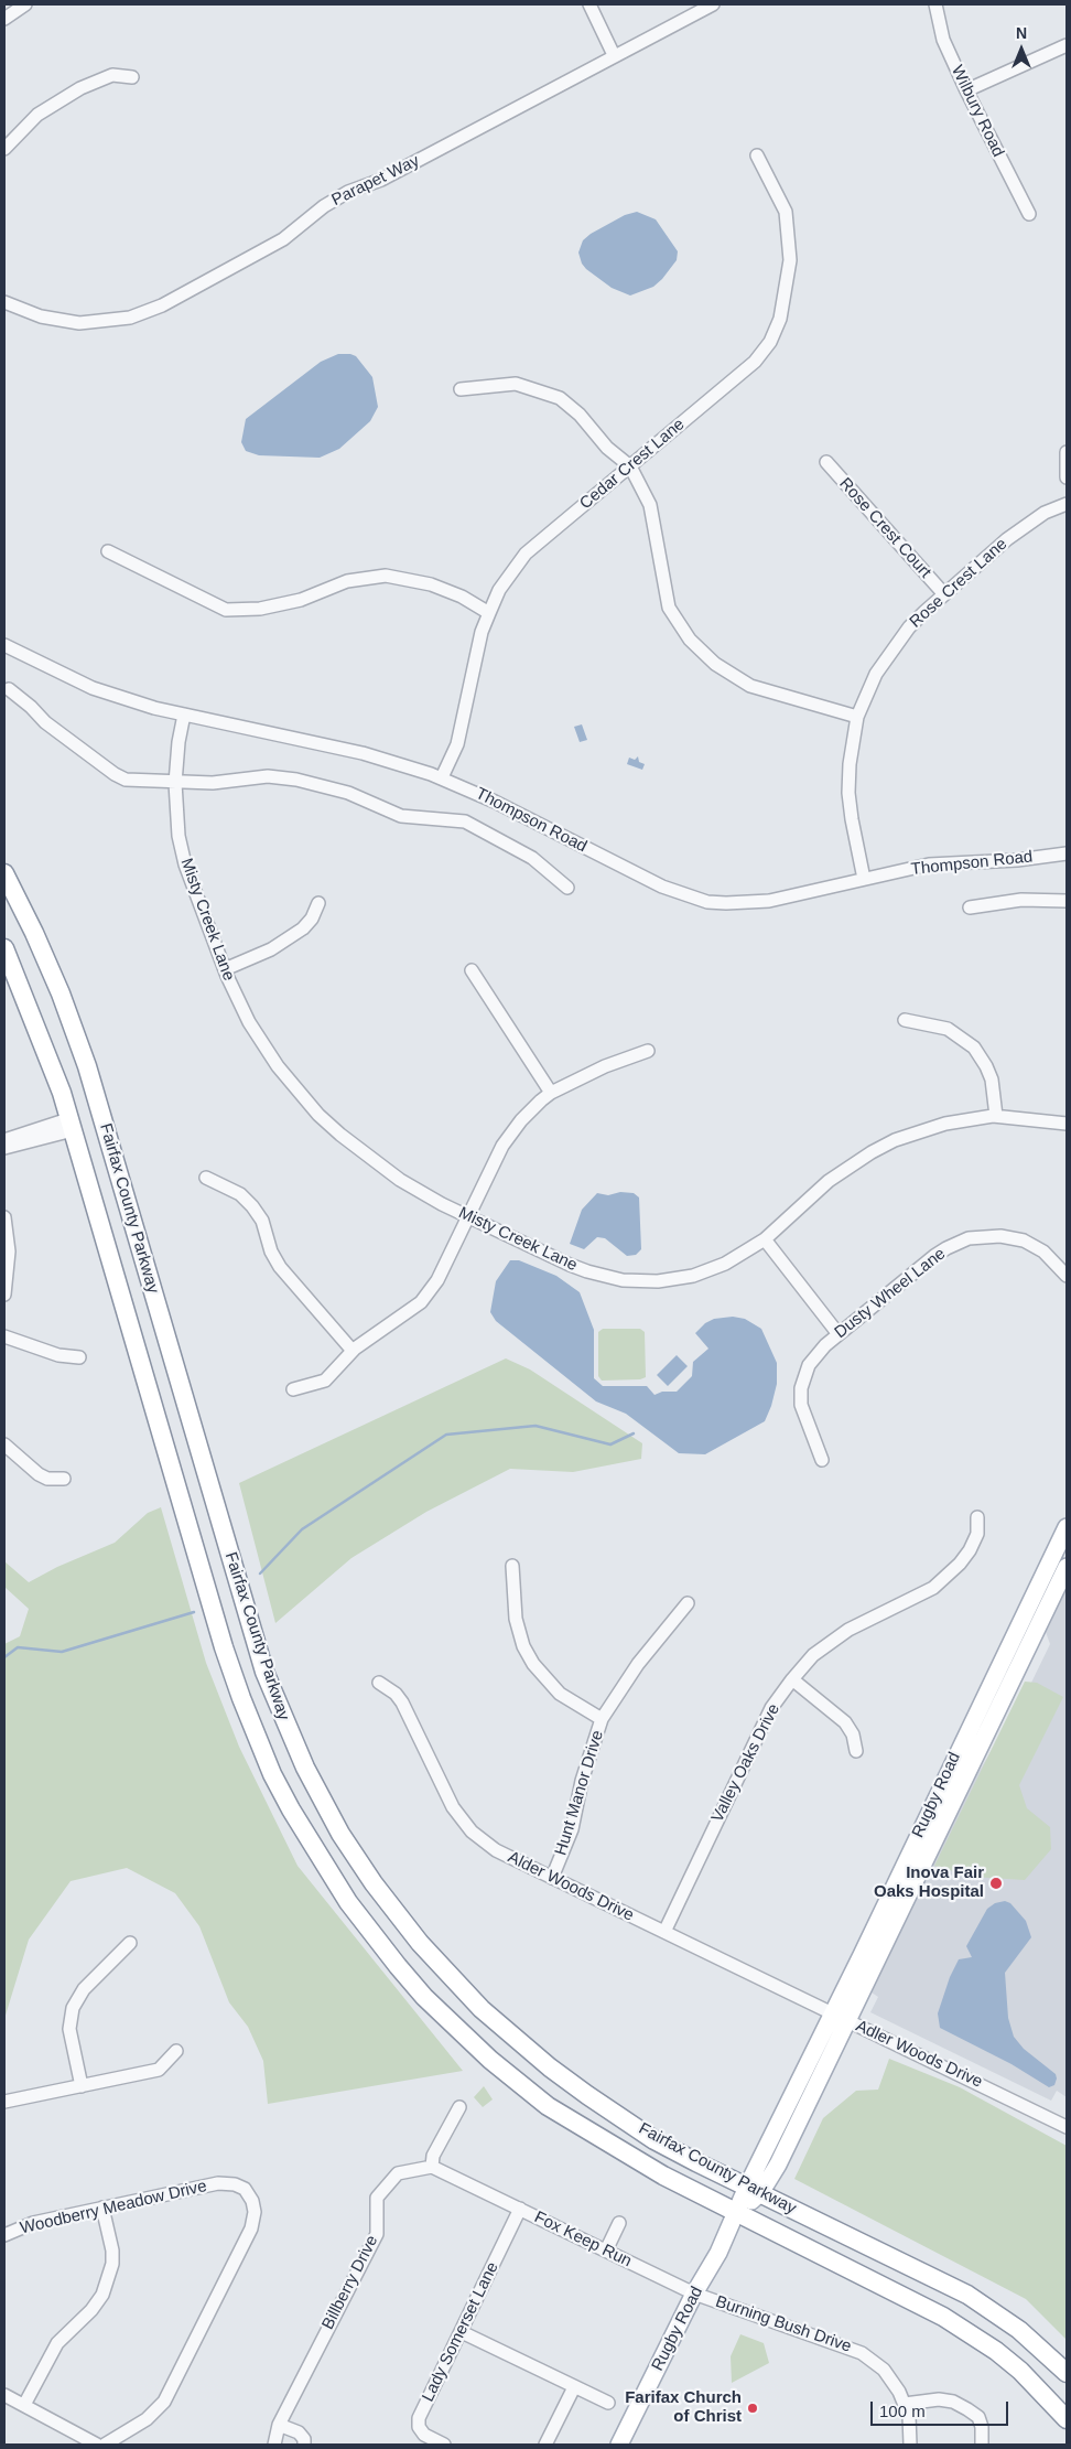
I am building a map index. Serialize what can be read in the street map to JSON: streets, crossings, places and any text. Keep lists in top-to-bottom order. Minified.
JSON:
{"streets":{"highway":["Fairfax County Parkway"],"main road":["Rugby Road"],"street":["Wilbury Road","Parapet Way","Cedar Crest Lane","Rose Crest Court","Rose Crest Lane","Thompson Road","Misty Creek Lane","Dusty Wheel Lane","Valley Oaks Drive","Hunt Manor Drive","Alder Woods Drive","Adler Woods Drive","Woodberry Meadow Drive","Fox Keep Run","Billberry Drive","Burning Bush Drive","Lady Somerset Lane"]},"crossings":[["Cedar Crest Lane","Thompson Road"],["Rose Crest Court","Rose Crest Lane"],["Rose Crest Lane","Thompson Road"],["Thompson Road","Misty Creek Lane"],["Fairfax County Parkway","Rugby Road"],["Valley Oaks Drive","Alder Woods Drive"],["Hunt Manor Drive","Alder Woods Drive"],["Rugby Road","Alder Woods Drive"],["Rugby Road","Adler Woods Drive"],["Rugby Road","Fox Keep Run"],["Rugby Road","Burning Bush Drive"],["Alder Woods Drive","Adler Woods Drive"],["Fox Keep Run","Billberry Drive"],["Fox Keep Run","Burning Bush Drive"],["Fox Keep Run","Lady Somerset Lane"]],"places":["Inova Fair Oaks Hospital","Farifax Church of Christ"],"scale_bar":"100 m","north":"top"}
